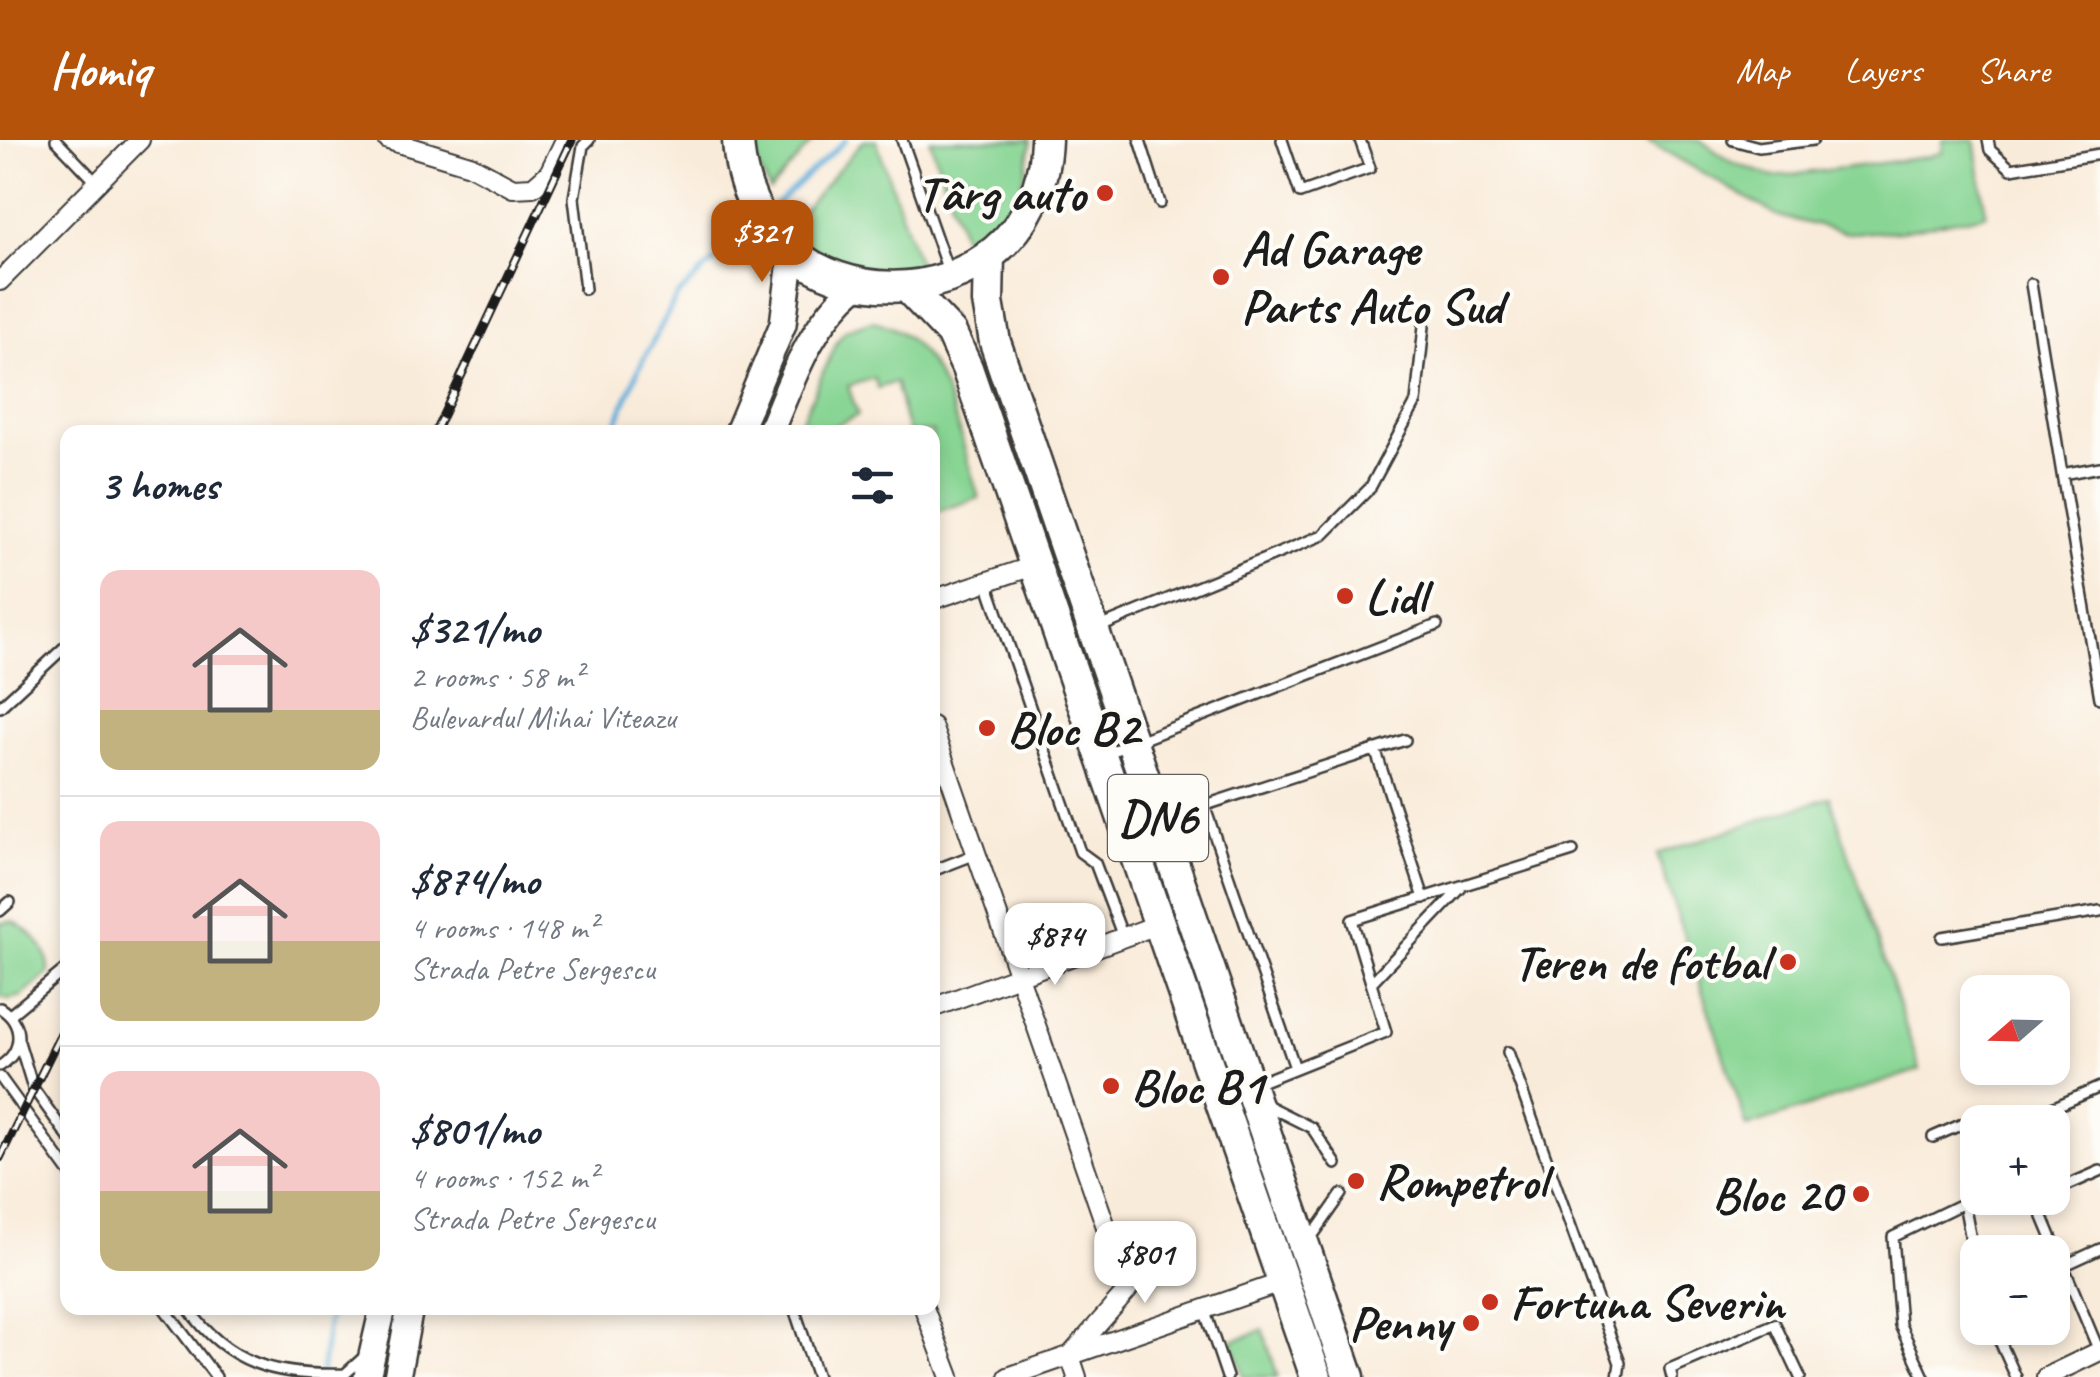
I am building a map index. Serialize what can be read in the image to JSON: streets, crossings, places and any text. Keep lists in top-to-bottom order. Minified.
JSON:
{"streets":{"main road":["DN6"]},"places":["Târg auto","Ad Garage Parts Auto Sud","Lidl","Bloc B2","Teren de fotbal","Bloc B1","Rompetrol","Bloc 20","Fortuna Severin","Penny"],"north":"left","page":{"header":"Homiq","nav":["Map","Layers","Share"],"price":["$321","$874","$801"],"heading":"3 homes","list":[{"name":"$321/mo","note":"2 rooms · 58 m² · Bulevardul Mihai Viteazu"},{"name":"$874/mo","note":"4 rooms · 148 m² · Strada Petre Sergescu"},{"name":"$801/mo","note":"4 rooms · 152 m² · Strada Petre Sergescu"}],"map_buttons":["+","−"]}}
